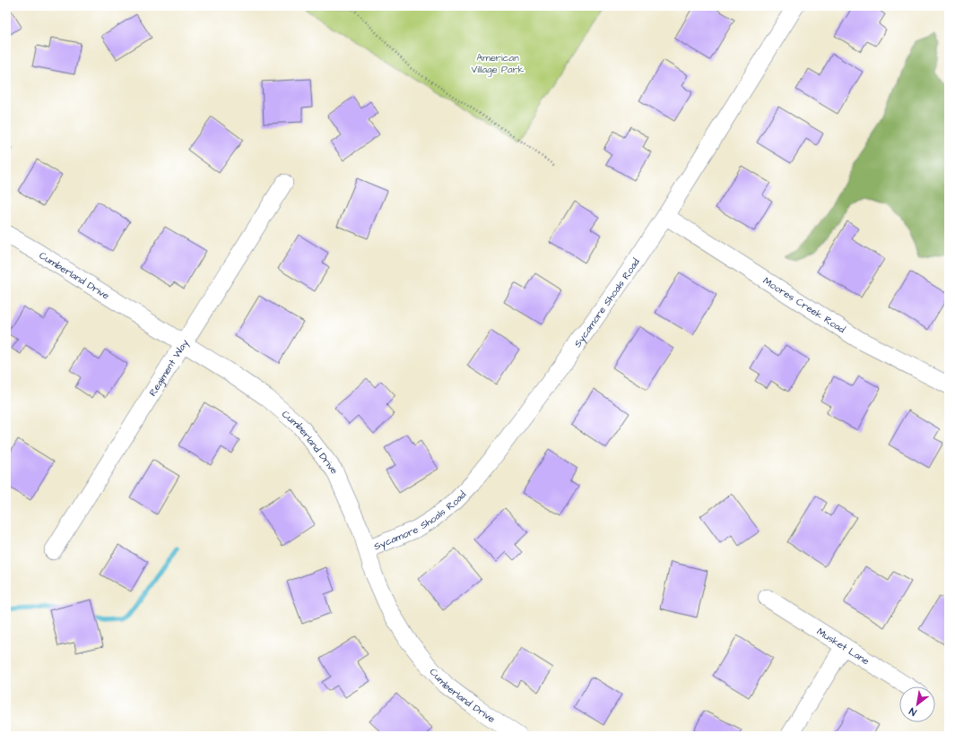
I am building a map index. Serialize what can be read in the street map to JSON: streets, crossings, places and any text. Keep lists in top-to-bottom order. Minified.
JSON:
{"streets":{"street":["Cumberland Drive","Sycamore Shoals Road","Moores Creek Road","Regiment Way","Musket Lane"]},"crossings":[["Cumberland Drive","Sycamore Shoals Road"],["Cumberland Drive","Regiment Way"],["Sycamore Shoals Road","Moores Creek Road"]],"parks":["American Village Park"],"north":"bottom left"}
